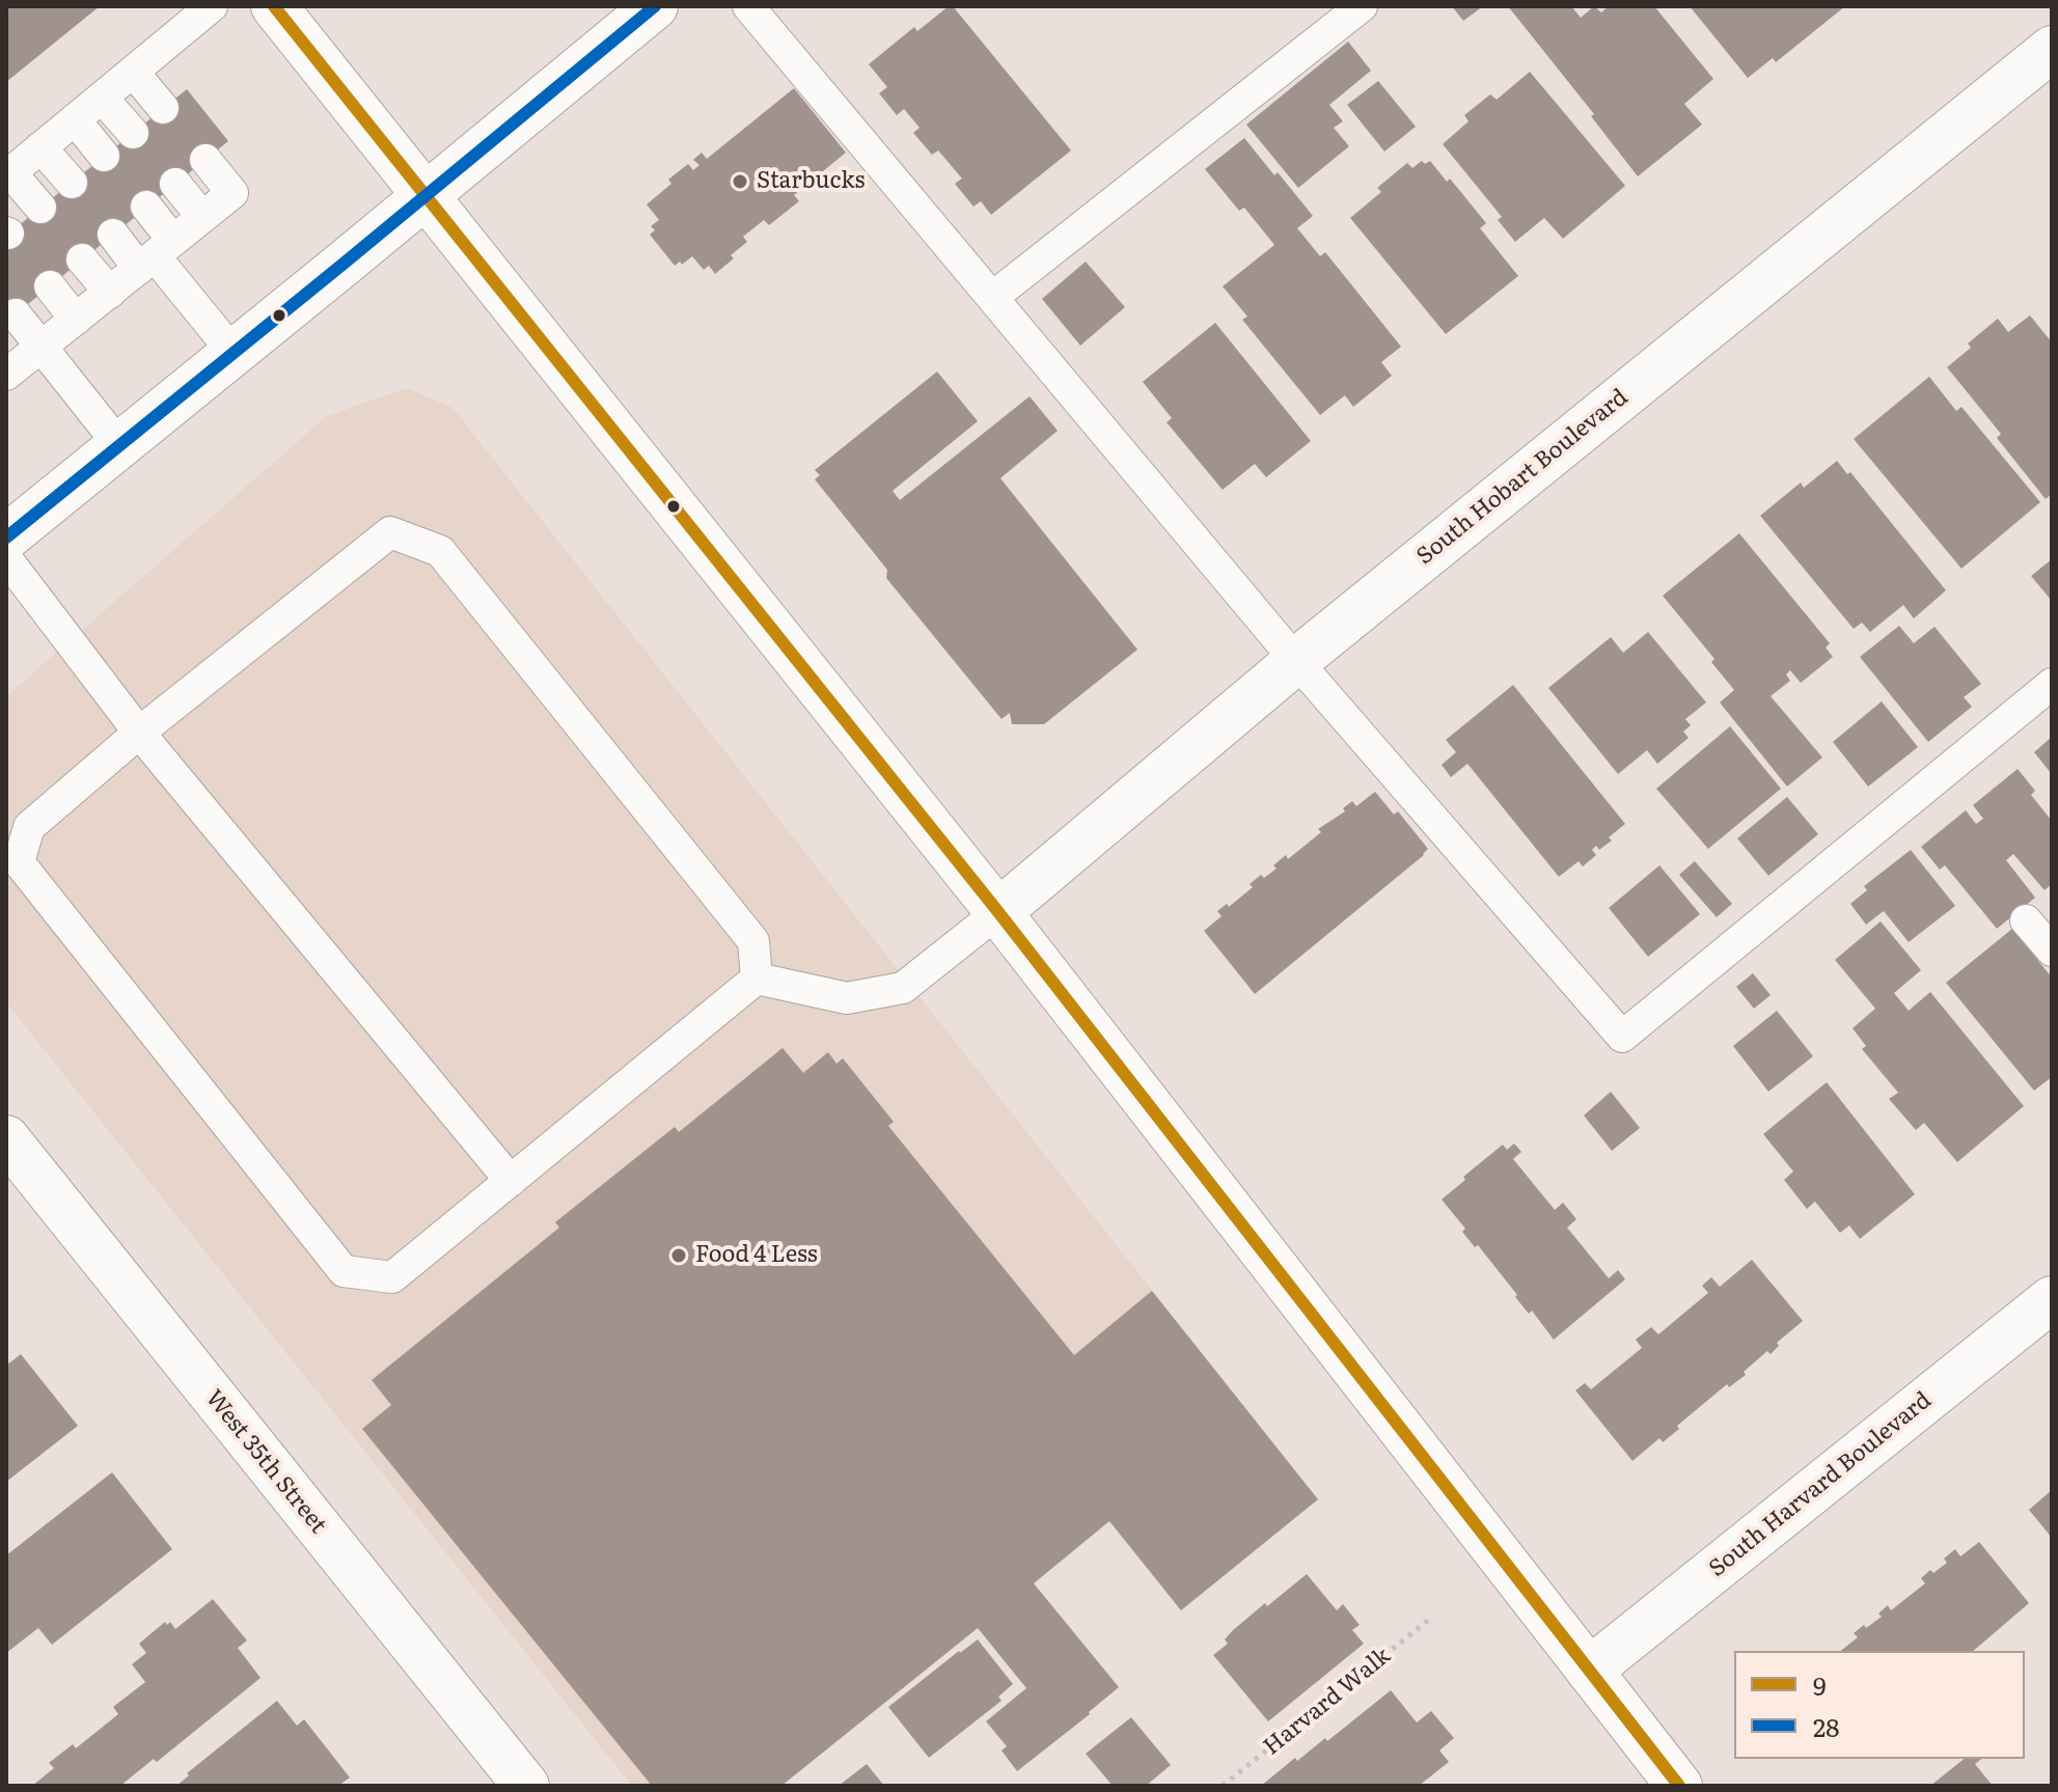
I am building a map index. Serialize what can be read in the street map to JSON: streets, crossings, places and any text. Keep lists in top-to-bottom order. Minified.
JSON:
{"streets":{"main road":["South Hobart Boulevard","West 35th Street","South Harvard Boulevard"],"path":["Harvard Walk"]},"places":["Starbucks","Food 4 Less"],"lines":["transit line 9","transit line 28"],"legend":["9","28"]}
